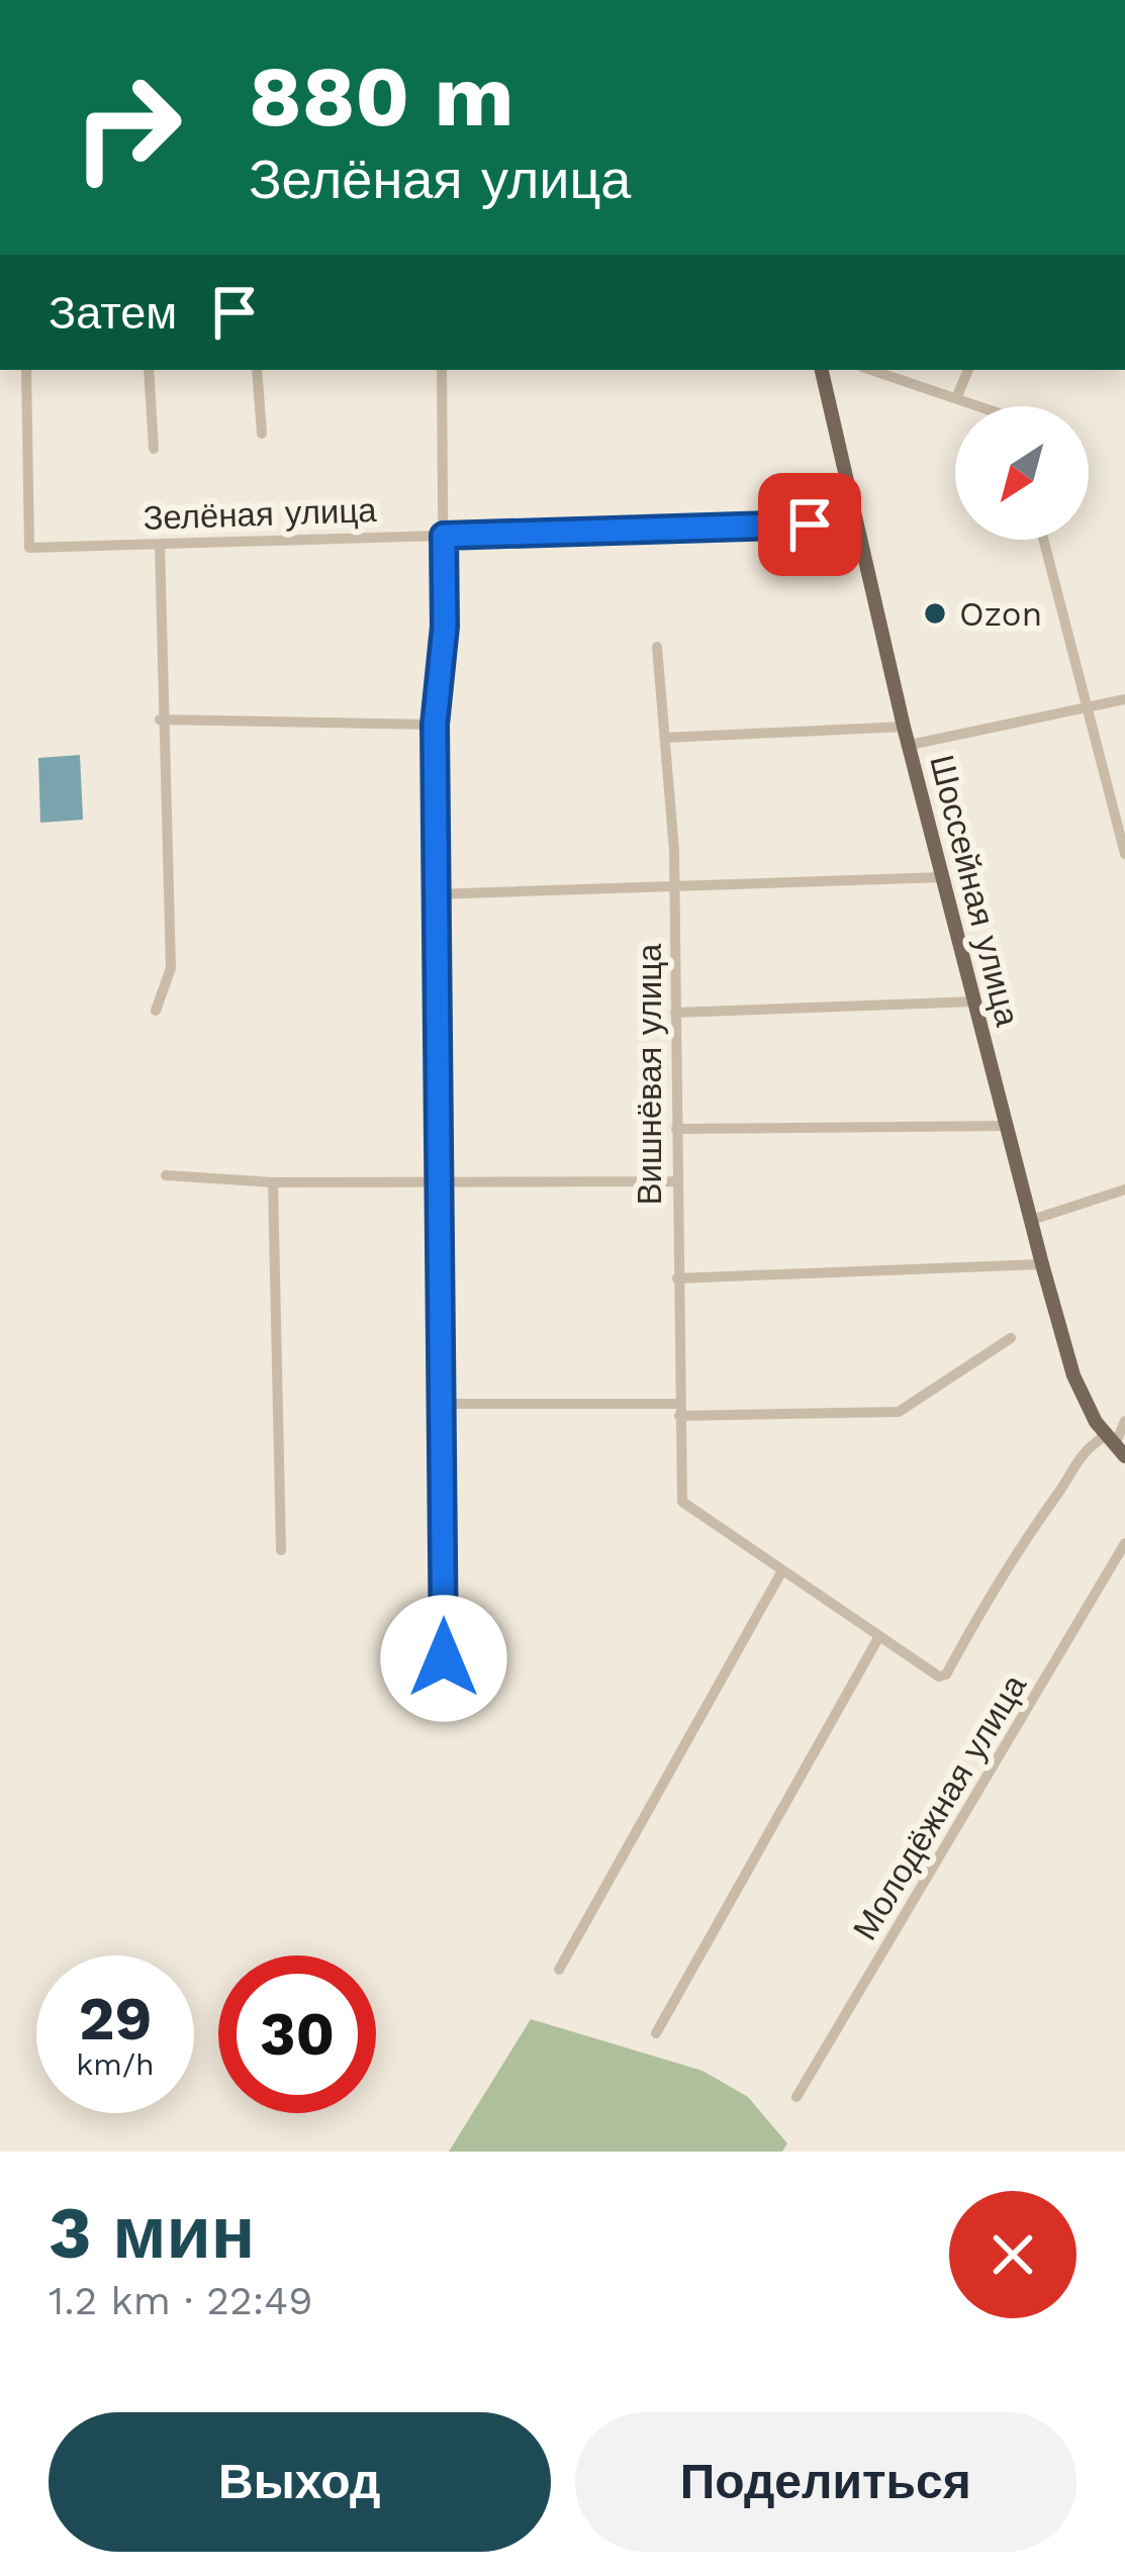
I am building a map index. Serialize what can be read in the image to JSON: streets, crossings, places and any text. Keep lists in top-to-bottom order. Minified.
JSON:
{"streets":{"main road":["Шоссейная улица"],"street":["Зелёная улица","Вишнёвая улица","Молодёжная улица"]},"crossings":[["Зелёная улица","Шоссейная улица"]],"places":["Ozon"],"north":"bottom left","page":{"turn":["880 m","Зелёная улица"],"then":"Затем","speed":"29 km/h","limit":"30","heading":["3 мин","1.2 km · 22:49"],"buttons":["Выход","Поделиться"]}}
